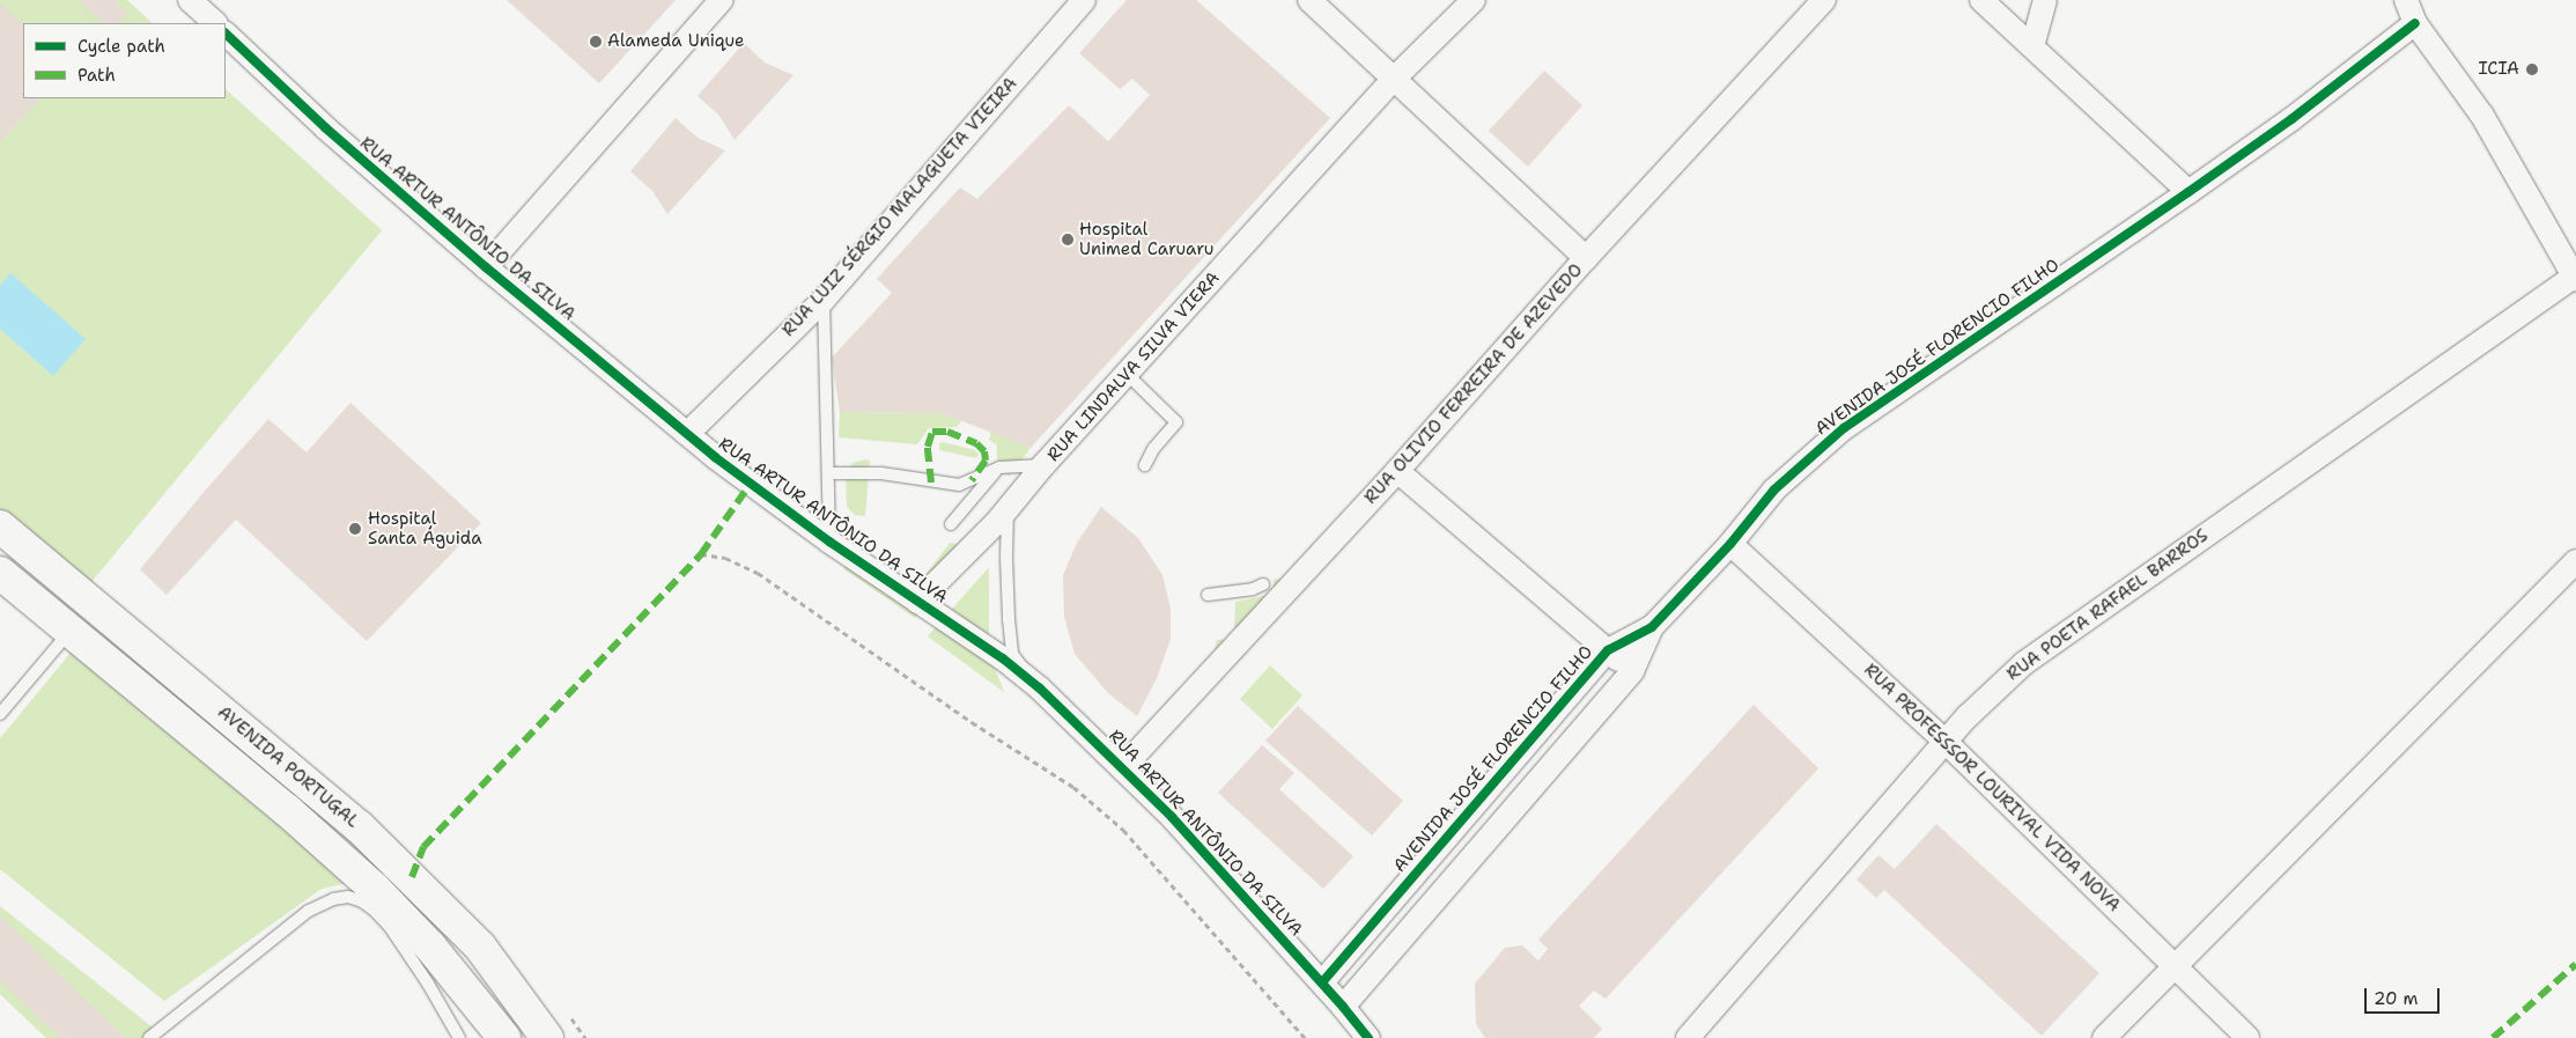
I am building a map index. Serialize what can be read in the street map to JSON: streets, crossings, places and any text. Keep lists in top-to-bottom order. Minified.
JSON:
{"streets":{"street":["RUA LUIZ SÉRGIO MALAGUETA VIEIRA","RUA ARTUR ANTÔNIO DA SILVA","AVENIDA JOSÉ FLORENCIO FILHO","RUA LINDALVA SILVA VIERA","RUA OLIVIO FERREIRA DE AZEVEDO","RUA POETA RAFAEL BARROS","AVENIDA PORTUGAL","RUA PROFESSSOR LOURIVAL VIDA NOVA"]},"crossings":[["RUA LUIZ SÉRGIO MALAGUETA VIEIRA","RUA ARTUR ANTÔNIO DA SILVA"],["RUA ARTUR ANTÔNIO DA SILVA","AVENIDA JOSÉ FLORENCIO FILHO"],["RUA ARTUR ANTÔNIO DA SILVA","RUA LINDALVA SILVA VIERA"],["RUA ARTUR ANTÔNIO DA SILVA","RUA OLIVIO FERREIRA DE AZEVEDO"],["AVENIDA JOSÉ FLORENCIO FILHO","RUA PROFESSSOR LOURIVAL VIDA NOVA"],["RUA POETA RAFAEL BARROS","RUA PROFESSSOR LOURIVAL VIDA NOVA"]],"places":["Alameda Unique","ICIA","Hospital Unimed Caruaru","Hospital Santa Águida"],"legend":["Cycle path","Path"],"scale_bar":"20 m"}
